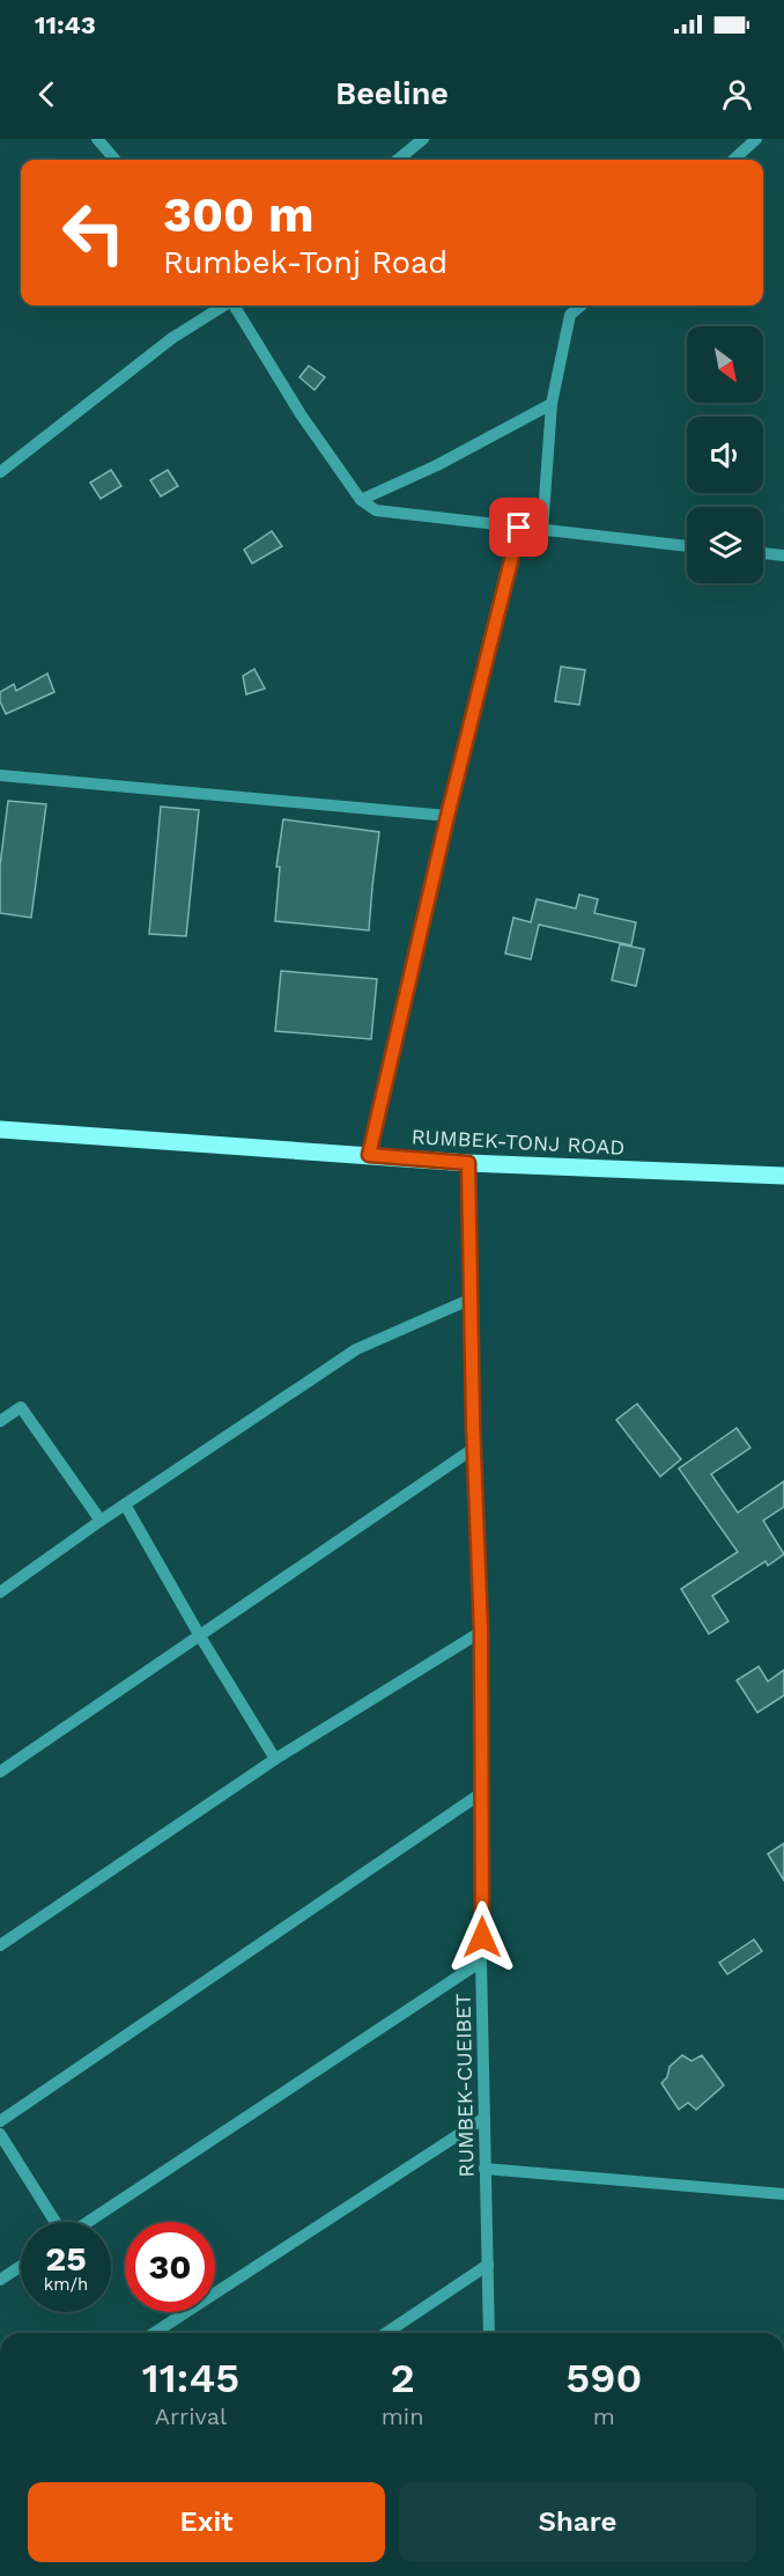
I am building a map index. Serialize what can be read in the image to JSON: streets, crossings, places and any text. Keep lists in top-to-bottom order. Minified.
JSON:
{"streets":{"main road":["RUMBEK-TONJ ROAD"],"street":["RUMBEK-CUEIBET"]},"crossings":[["RUMBEK-TONJ ROAD","RUMBEK-CUEIBET"]],"north":"bottom right","page":{"status":"11:43","header":"Beeline","turn":["300 m","Rumbek-Tonj Road"],"speed":"25 km/h","limit":"30","eta":["11:45","Arrival","2","min","590","m"],"buttons":["Exit","Share"]}}
